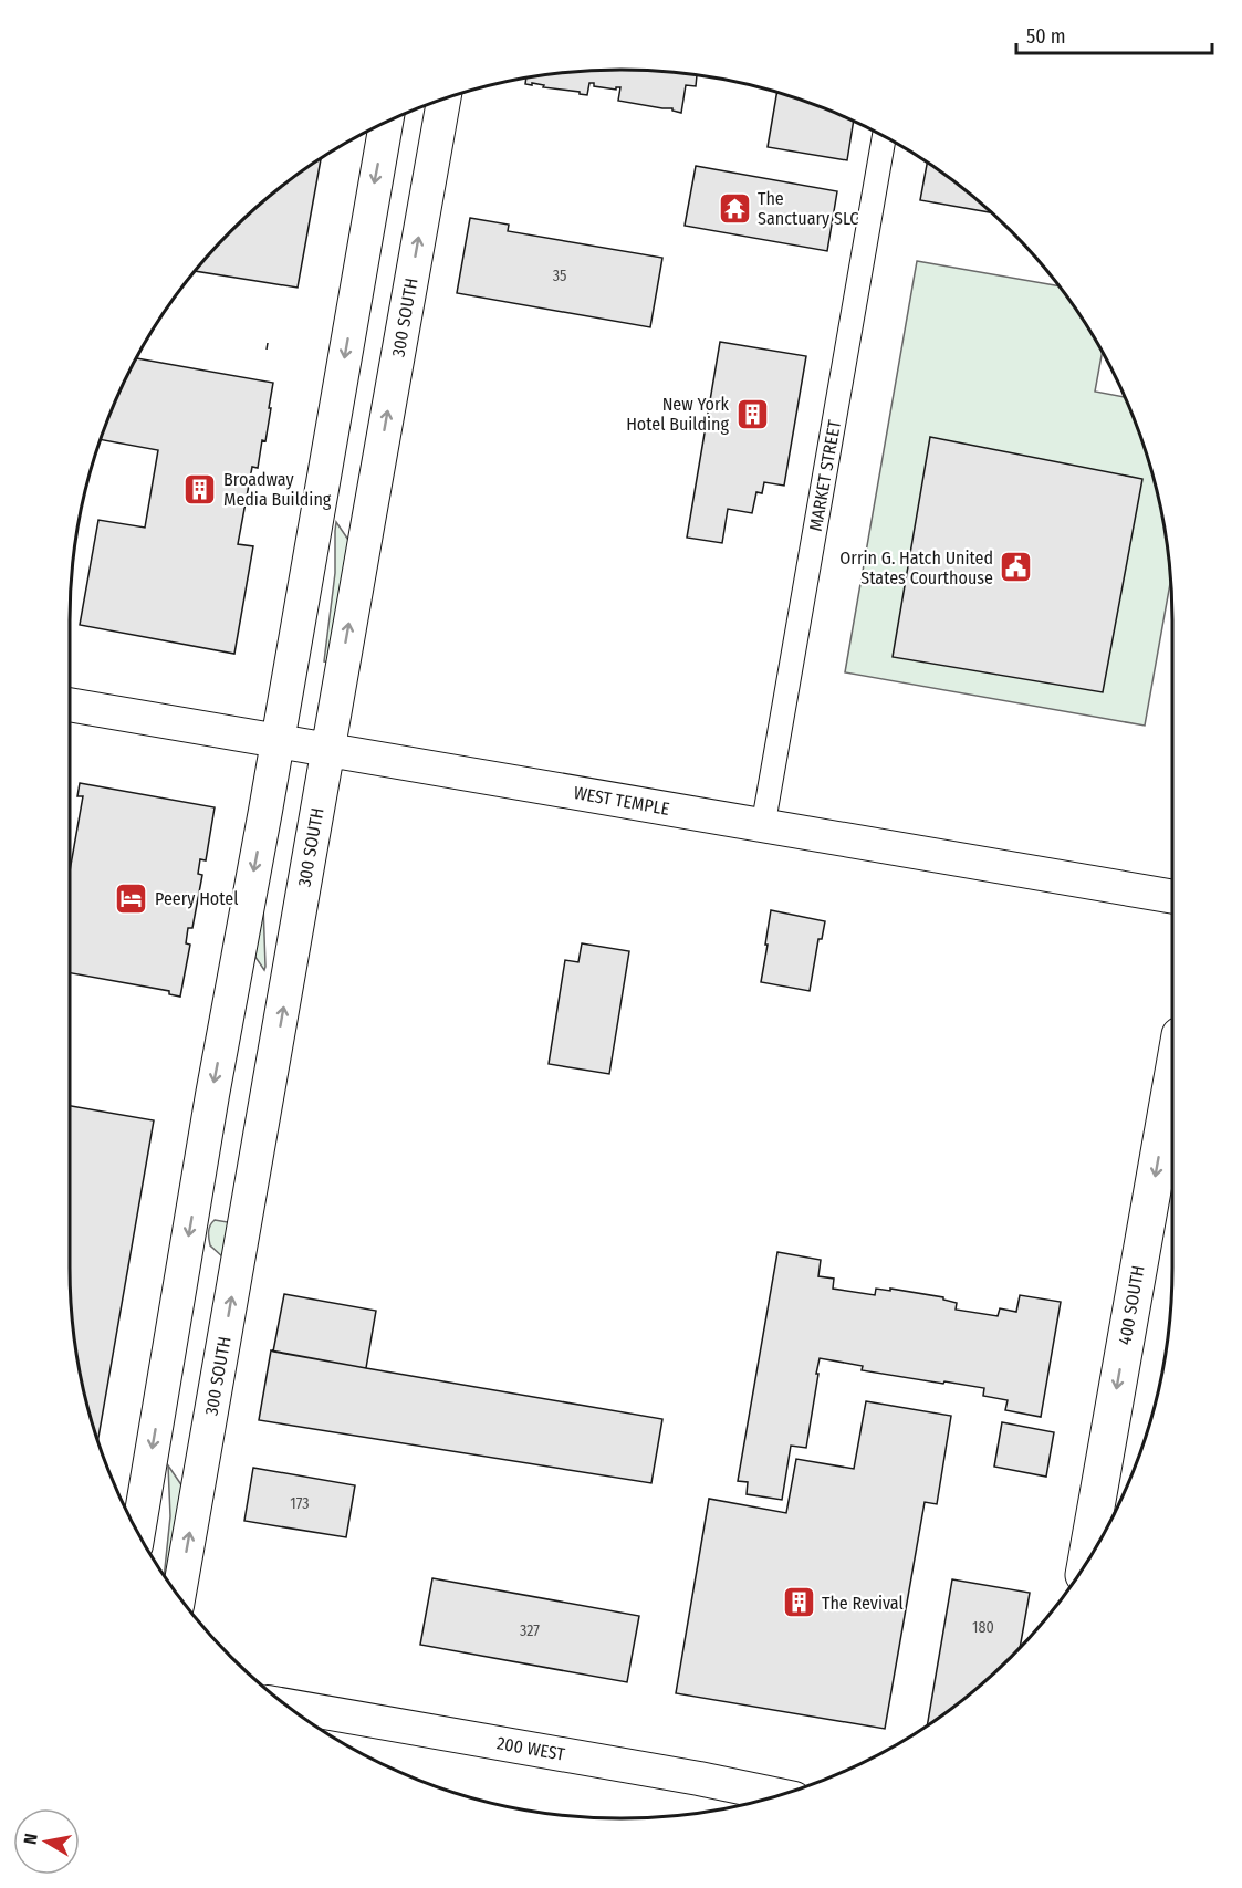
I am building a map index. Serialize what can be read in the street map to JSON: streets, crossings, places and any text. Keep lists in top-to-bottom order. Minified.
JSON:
{"streets":{"main road":["400 SOUTH"],"street":["300 SOUTH","MARKET STREET","WEST TEMPLE","200 WEST"]},"crossings":[["300 SOUTH","WEST TEMPLE"],["MARKET STREET","WEST TEMPLE"]],"one_way":["400 SOUTH"],"places":{"temple":["The Sanctuary SLC"],"building":["New York Hotel Building","Broadway Media Building","The Revival"],"public building":["Orrin G. Hatch United States Courthouse"],"hotel":["Peery Hotel"]},"house_numbers":["35","173","180","327"],"scale_bar":"50 m","north":"left"}
